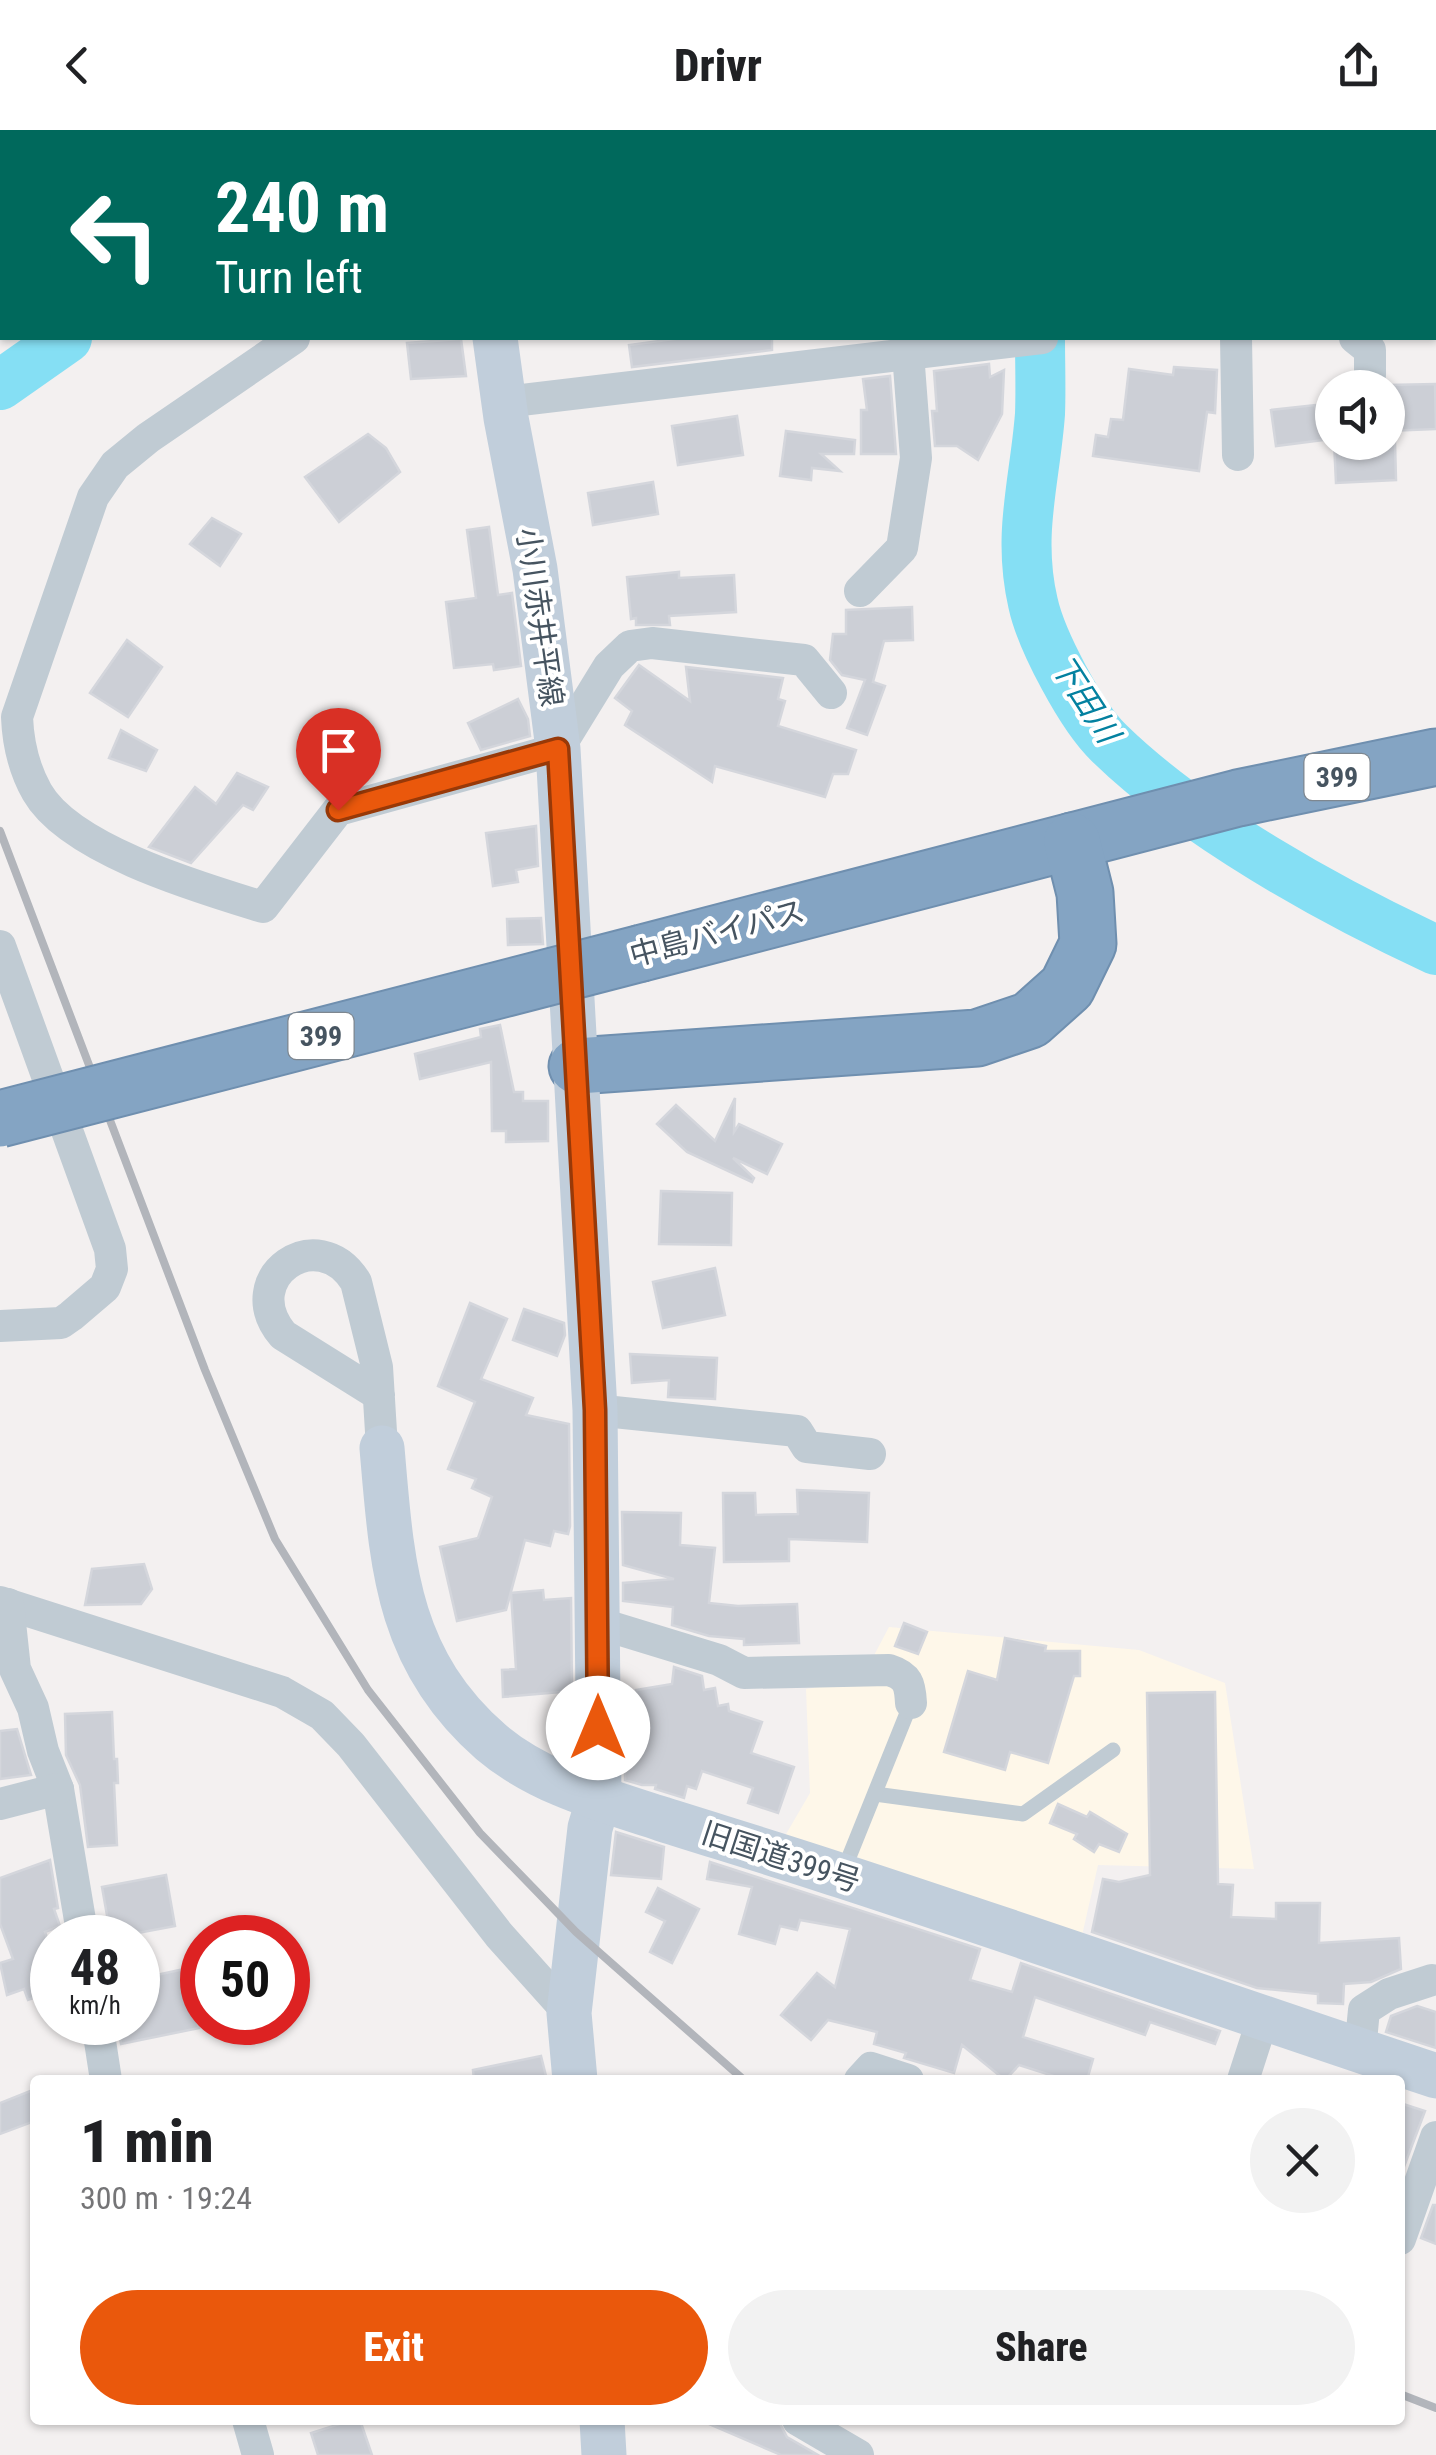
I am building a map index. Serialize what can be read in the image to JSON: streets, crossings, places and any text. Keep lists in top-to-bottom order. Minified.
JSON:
{"streets":{"highway":["399","中島バイパス"],"street":["小川赤井平線","旧国道399号"]},"crossings":[["小川赤井平線","旧国道399号"]],"water":["下田川"],"page":{"header":"Drivr","turn":["240 m","Turn left"],"speed":"48 km/h","limit":"50","heading":["1 min","300 m · 19:24"],"buttons":["Exit","Share"]}}
